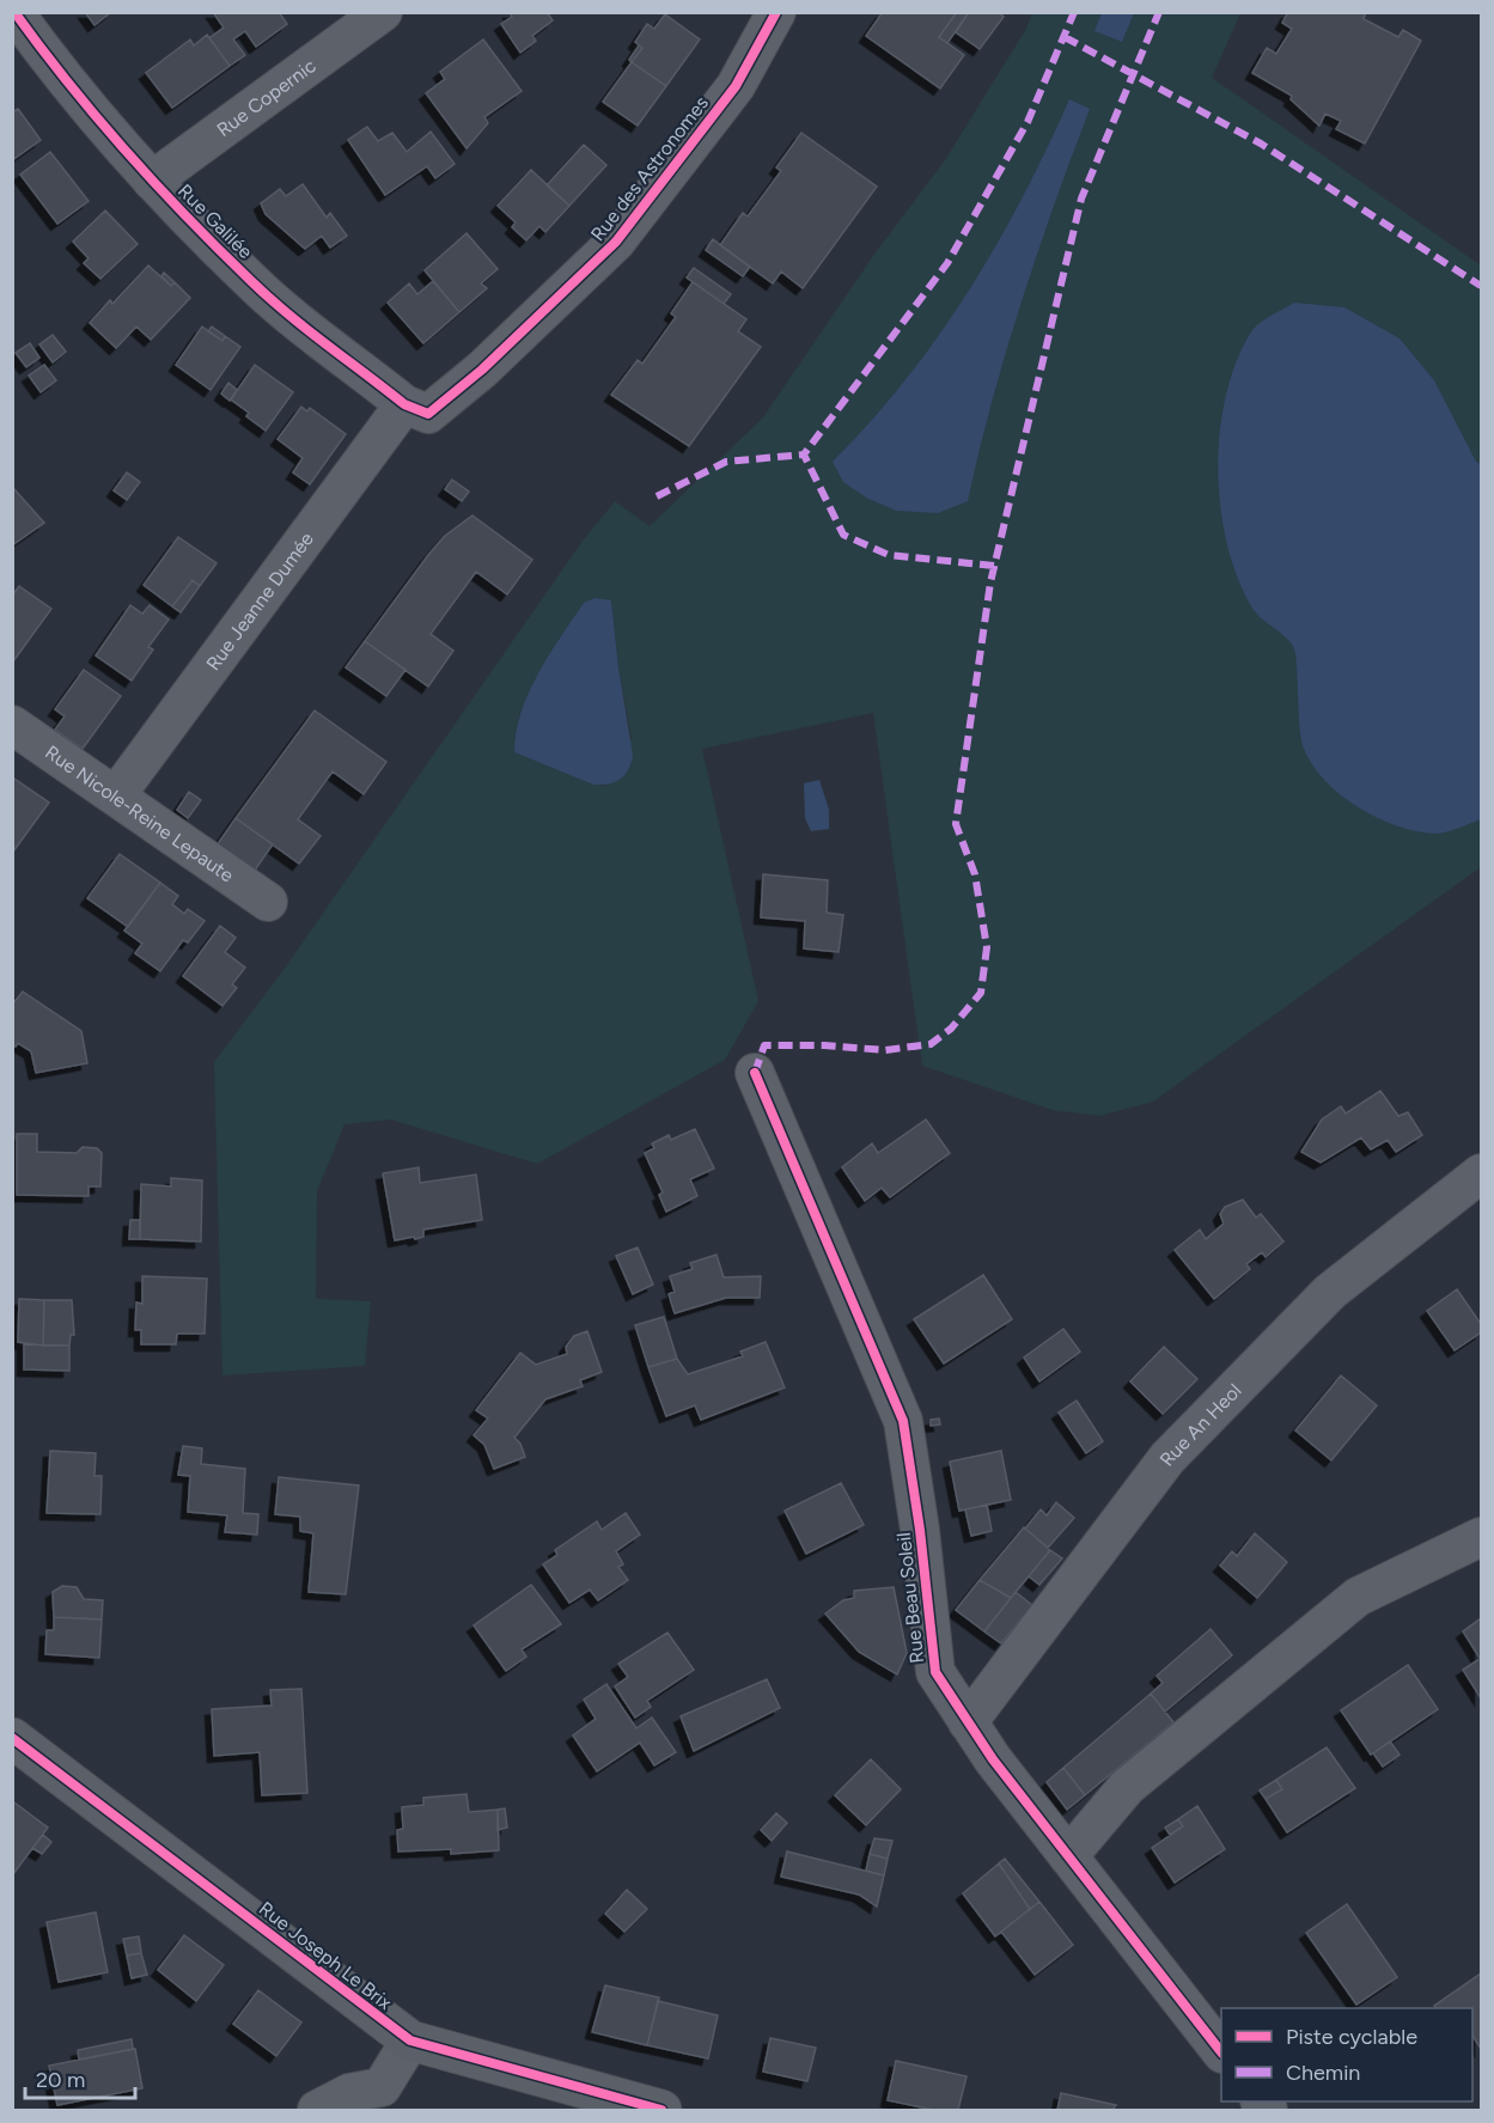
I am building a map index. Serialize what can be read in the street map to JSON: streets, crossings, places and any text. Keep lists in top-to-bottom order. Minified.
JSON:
{"streets":{"street":["Rue Copernic","Rue des Astronomes","Rue Galilée","Rue Jeanne Dumée","Rue Nicole-Reine Lepaute","Rue An Heol","Rue Beau Soleil","Rue Joseph Le Brix"]},"crossings":[["Rue Copernic","Rue Galilée"],["Rue des Astronomes","Rue Galilée"],["Rue des Astronomes","Rue Jeanne Dumée"],["Rue Galilée","Rue Jeanne Dumée"],["Rue Jeanne Dumée","Rue Nicole-Reine Lepaute"],["Rue An Heol","Rue Beau Soleil"]],"legend":["Piste cyclable","Chemin"],"scale_bar":"20 m"}
